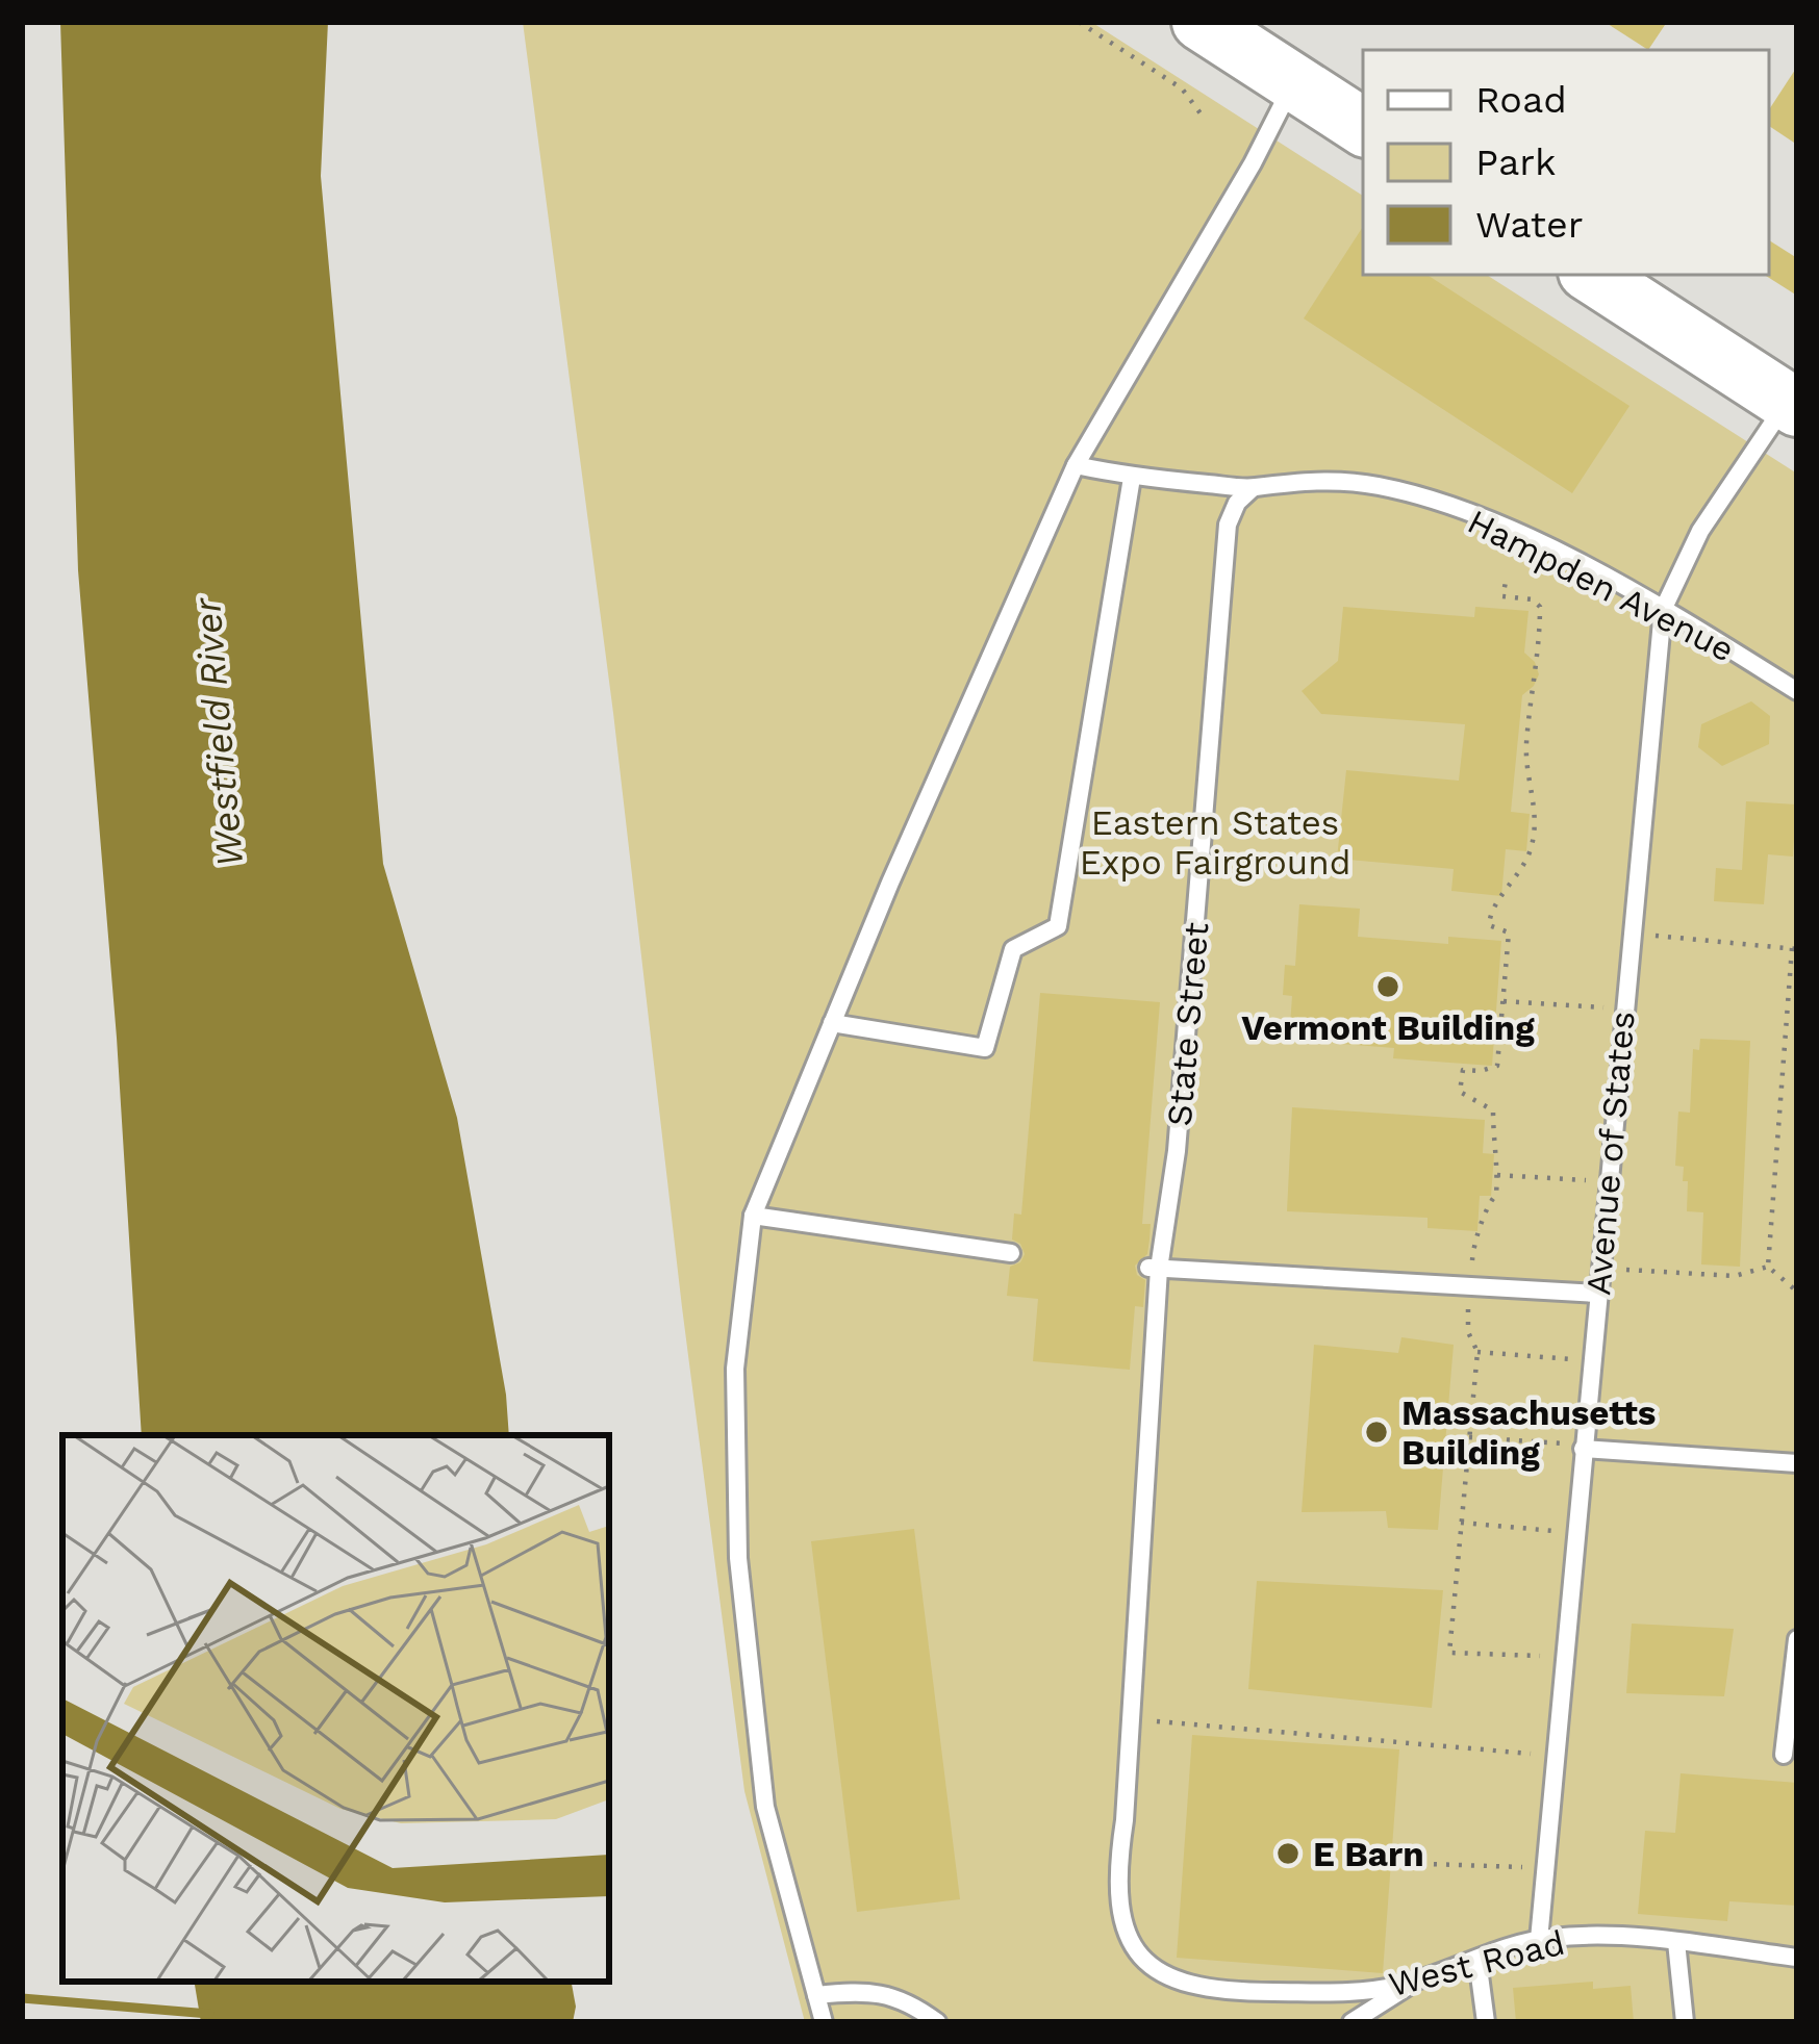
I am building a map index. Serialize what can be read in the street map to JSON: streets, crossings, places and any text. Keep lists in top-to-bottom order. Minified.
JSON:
{"streets":{"lane":["Hampden Avenue","State Street","Avenue of States","West Road"]},"crossings":[["Hampden Avenue","State Street"],["Hampden Avenue","Avenue of States"],["State Street","West Road"],["Avenue of States","West Road"]],"water":["Westfield River"],"parks":["Eastern States Expo Fairground"],"places":["Vermont Building","Massachusetts Building","E Barn"],"legend":["Road","Park","Water"]}
